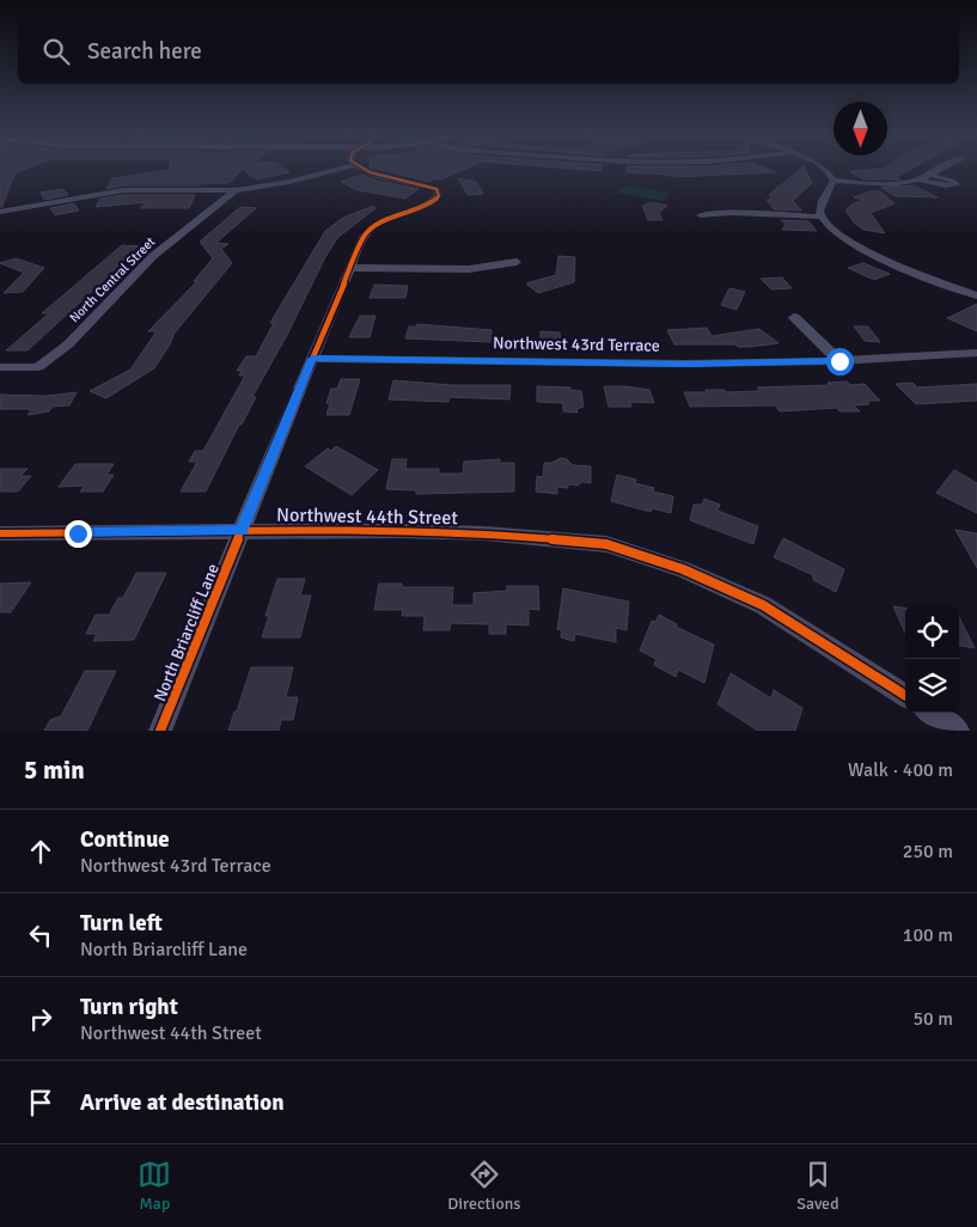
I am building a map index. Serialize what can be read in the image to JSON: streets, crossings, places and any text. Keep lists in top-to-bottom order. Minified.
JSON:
{"streets":{"street":["North Central Street","Northwest 43rd Terrace","Northwest 44th Street","North Briarcliff Lane"]},"crossings":[["Northwest 43rd Terrace","North Briarcliff Lane"],["Northwest 44th Street","North Briarcliff Lane"]],"north":"bottom","page":{"search":"Search here","heading":["5 min","Walk · 400 m"],"list":[["Continue","Northwest 43rd Terrace","250 m"],["Turn left","North Briarcliff Lane","100 m"],["Turn right","Northwest 44th Street","50 m"],"Arrive at destination"],"nav":["Map","Directions","Saved"]}}
